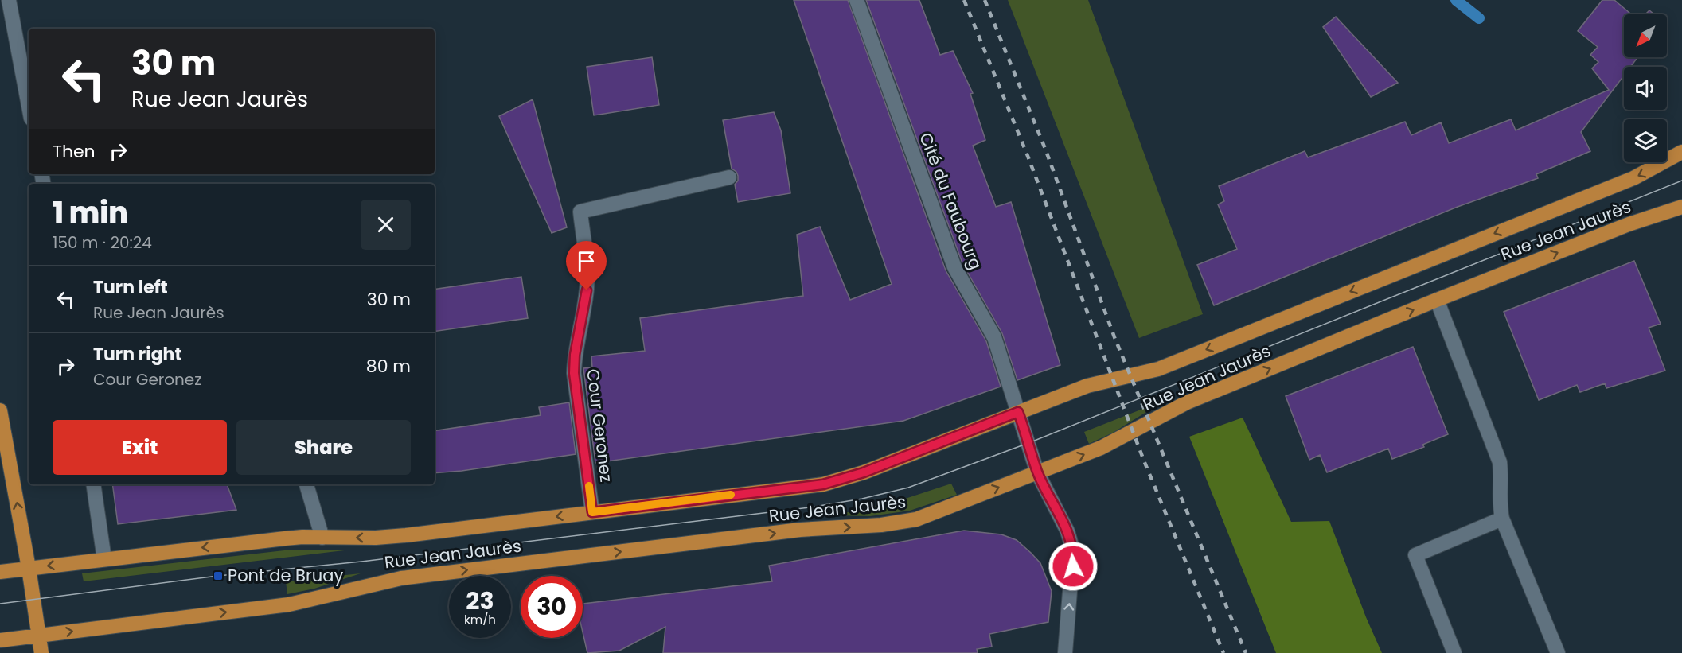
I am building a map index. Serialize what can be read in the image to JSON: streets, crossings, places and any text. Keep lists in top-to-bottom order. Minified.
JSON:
{"streets":{"main road":["Rue Jean Jaurès"],"street":["Cité du Faubourg","Cour Geronez"]},"crossings":[["Cité du Faubourg","Rue Jean Jaurès"],["Rue Jean Jaurès","Cour Geronez"]],"places":{"transit":["Pont de Bruay"]},"north":"bottom left","page":{"turn":["30 m","Rue Jean Jaurès"],"then":"Then","heading":["1 min","150 m · 20:24"],"list":[{"name":"Turn left","note":"Rue Jean Jaurès","value":"30 m"},{"name":"Turn right","note":"Cour Geronez","value":"80 m"}],"buttons":["Exit","Share"],"speed":"23 km/h","limit":"30"}}
